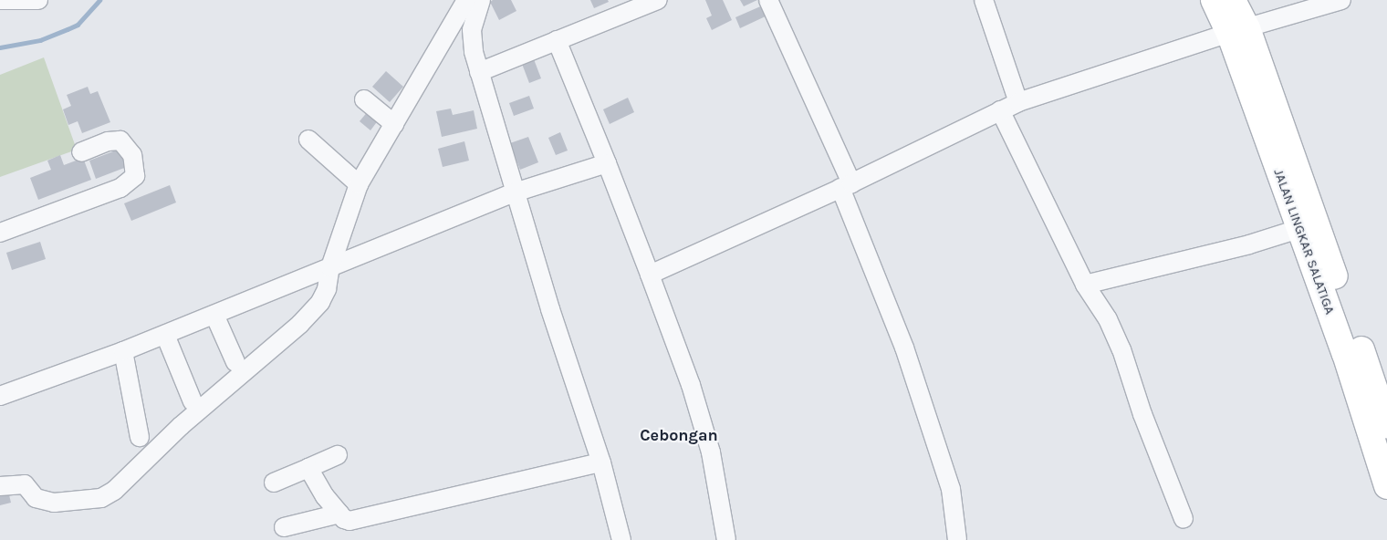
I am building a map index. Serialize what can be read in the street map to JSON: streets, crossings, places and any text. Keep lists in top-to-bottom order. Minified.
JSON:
{"streets":{"highway":["JALAN LINGKAR SALATIGA"]},"districts":["Cebongan"]}
